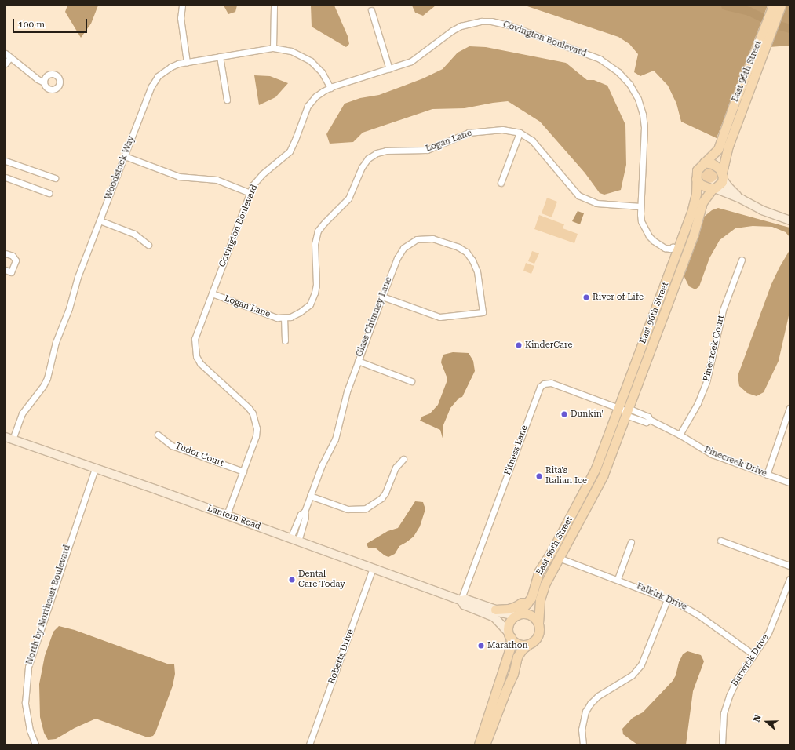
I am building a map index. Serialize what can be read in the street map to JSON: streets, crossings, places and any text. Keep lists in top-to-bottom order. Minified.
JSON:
{"streets":{"main road":["East 96th Street"],"street":["Covington Boulevard","Logan Lane","Woodstock Way","Glass Chimney Lane","Pinecreek Court","Fitness Lane","Tudor Court","Pinecreek Drive","Lantern Road","Falkirk Drive","North by Northeast Boulevard","Roberts Drive","Burwick Drive"]},"crossings":[["Covington Boulevard","East 96th Street"],["Covington Boulevard","Logan Lane"],["Covington Boulevard","Woodstock Way"],["Covington Boulevard","Tudor Court"],["Covington Boulevard","Lantern Road"],["East 96th Street","Fitness Lane"],["East 96th Street","Pinecreek Drive"],["East 96th Street","Lantern Road"],["East 96th Street","Falkirk Drive"],["Woodstock Way","Lantern Road"],["Glass Chimney Lane","Lantern Road"],["Pinecreek Court","Pinecreek Drive"],["Fitness Lane","Pinecreek Drive"],["Fitness Lane","Lantern Road"],["Lantern Road","North by Northeast Boulevard"],["Lantern Road","Roberts Drive"],["Falkirk Drive","Burwick Drive"]],"places":["River of Life","KinderCare","Dunkin'","Rita's Italian Ice","Dental Care Today","Marathon"],"scale_bar":"100 m","north":"left"}
